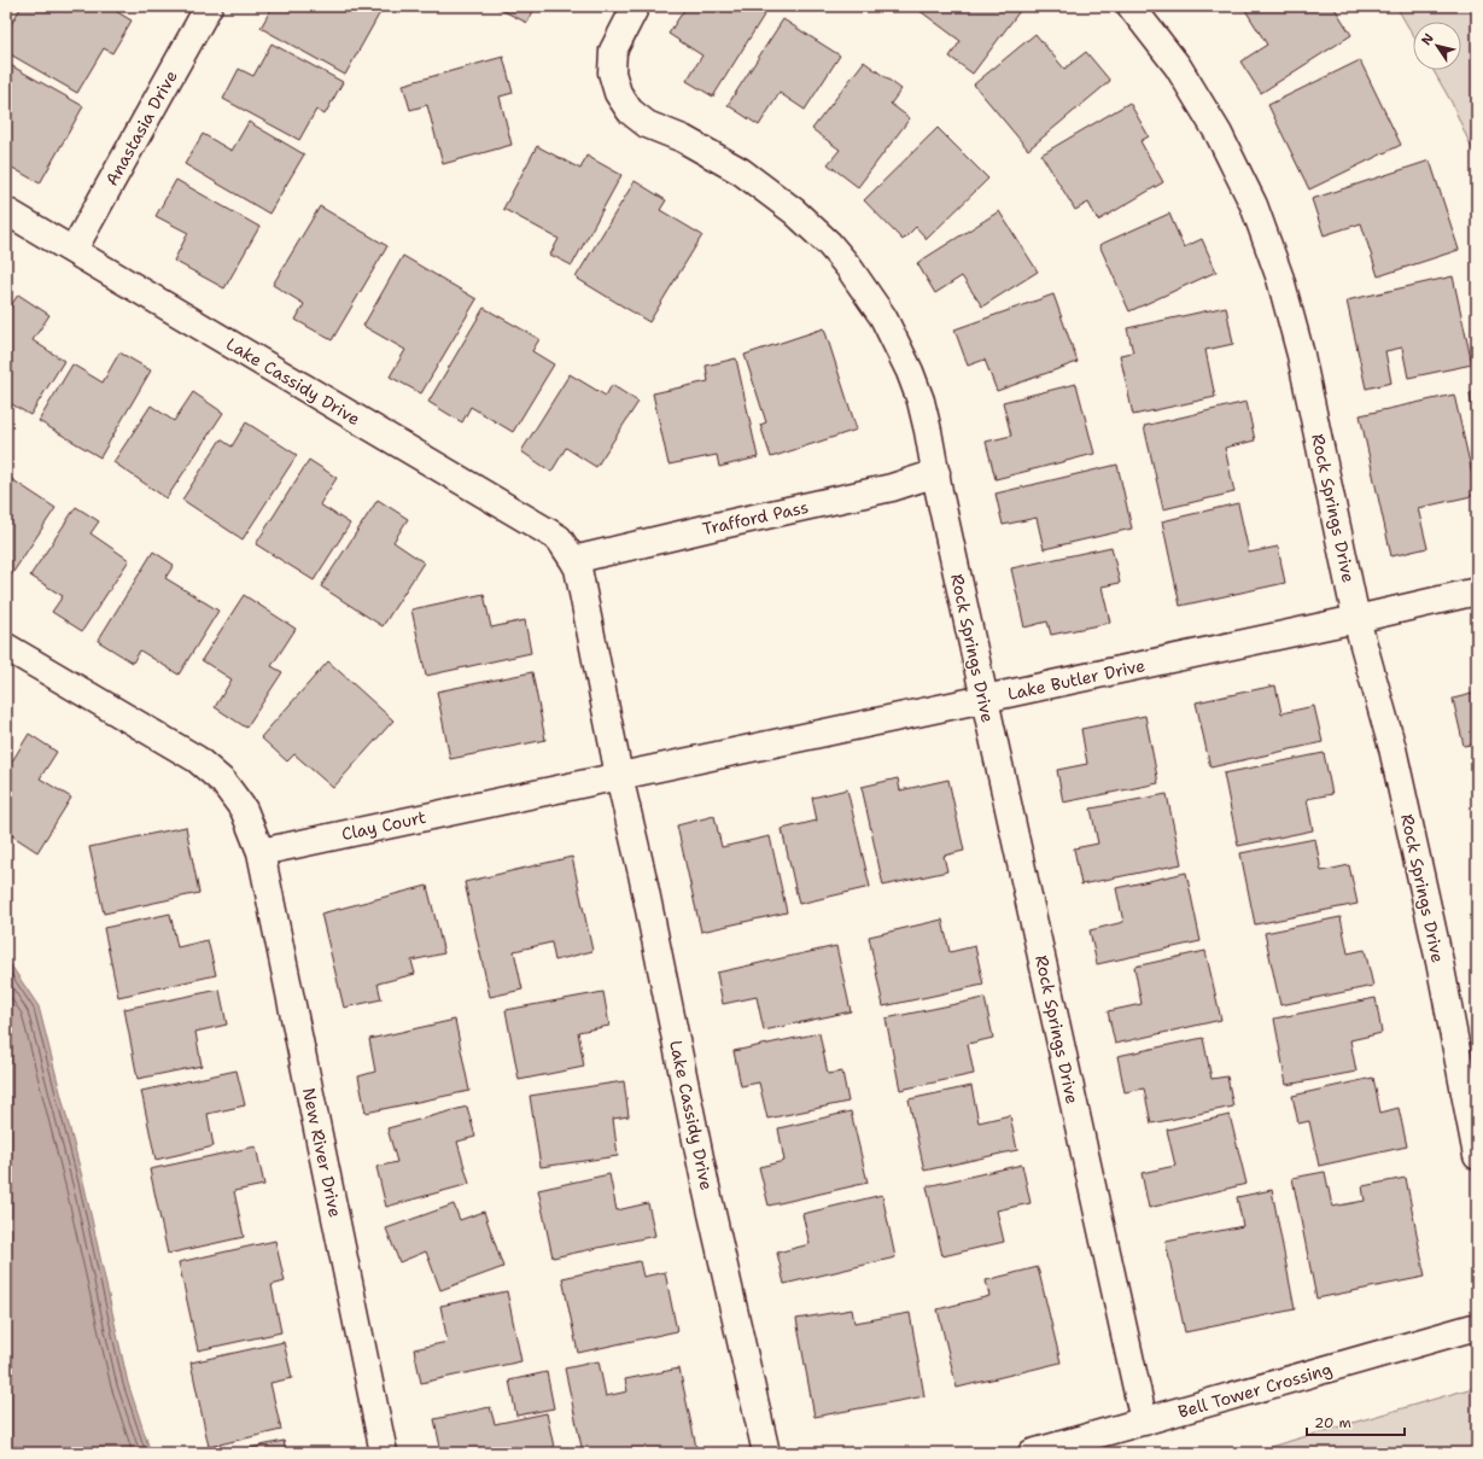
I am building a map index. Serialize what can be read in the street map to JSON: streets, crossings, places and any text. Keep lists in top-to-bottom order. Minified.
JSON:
{"streets":{"street":["Anastasia Drive","Lake Cassidy Drive","Rock Springs Drive","Trafford Pass","Lake Butler Drive","Clay Court","New River Drive","Bell Tower Crossing"]},"crossings":[["Anastasia Drive","Lake Cassidy Drive"],["Lake Cassidy Drive","Trafford Pass"],["Lake Cassidy Drive","Lake Butler Drive"],["Lake Cassidy Drive","Clay Court"],["Rock Springs Drive","Trafford Pass"],["Rock Springs Drive","Lake Butler Drive"],["Rock Springs Drive","Bell Tower Crossing"],["Lake Butler Drive","Clay Court"],["Clay Court","New River Drive"]],"scale_bar":"20 m","north":"top left"}
